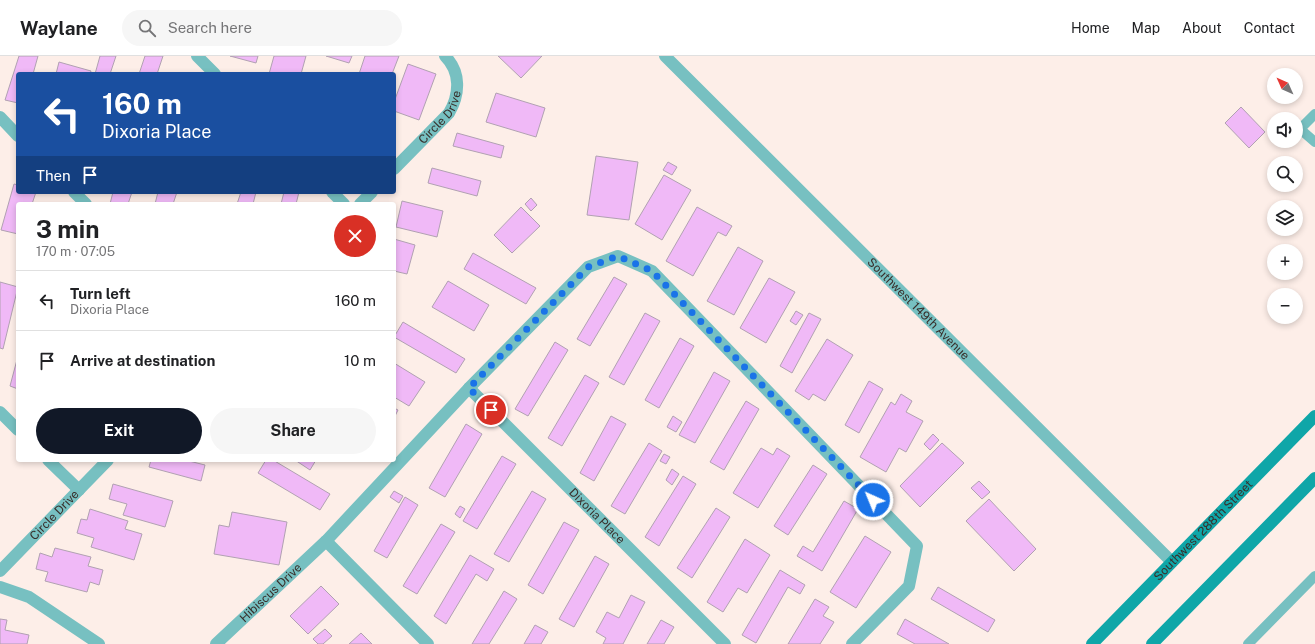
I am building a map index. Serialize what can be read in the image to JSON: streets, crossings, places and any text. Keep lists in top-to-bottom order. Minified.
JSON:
{"streets":{"main road":["Southwest 288th Street"],"street":["Circle Drive","Southwest 149th Avenue","Dixoria Place","Hibiscus Drive"]},"crossings":[["Southwest 149th Avenue","Southwest 288th Street"],["Dixoria Place","Hibiscus Drive"]],"north":"top left","page":{"header":"Waylane","search":"Search here","nav":["Home","Map","About","Contact"],"map_buttons":["+","−"],"turn":["160 m","Dixoria Place"],"then":"Then","heading":["3 min","170 m · 07:05"],"list":[{"name":"Turn left","note":"Dixoria Place","value":"160 m"},{"name":"Arrive at destination","value":"10 m"}],"buttons":["Exit","Share"]}}
